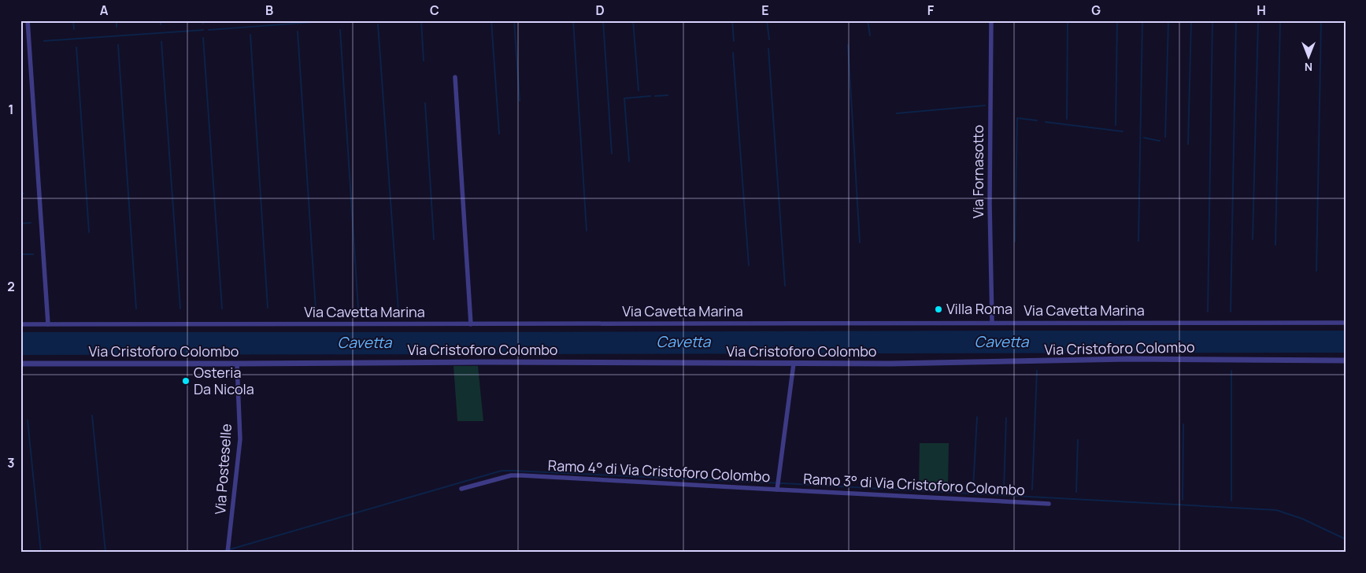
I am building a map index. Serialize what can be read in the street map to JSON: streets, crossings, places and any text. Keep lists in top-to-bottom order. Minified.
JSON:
{"streets":{"street":["Via Fornasotto","Via Cavetta Marina","Via Cristoforo Colombo","Via Posteselle","Ramo 4° di Via Cristoforo Colombo","Ramo 3° di Via Cristoforo Colombo"]},"crossings":[["Via Fornasotto","Via Cavetta Marina"],["Via Cristoforo Colombo","Via Posteselle"],["Via Cristoforo Colombo","Ramo 4° di Via Cristoforo Colombo"],["Ramo 4° di Via Cristoforo Colombo","Ramo 3° di Via Cristoforo Colombo"]],"water":["Cavetta"],"places":["Villa Roma","Osteria Da Nicola"],"north":"bottom","grid":{"columns":["A","B","C","D","E","F","G","H"],"rows":["1","2","3"]}}
